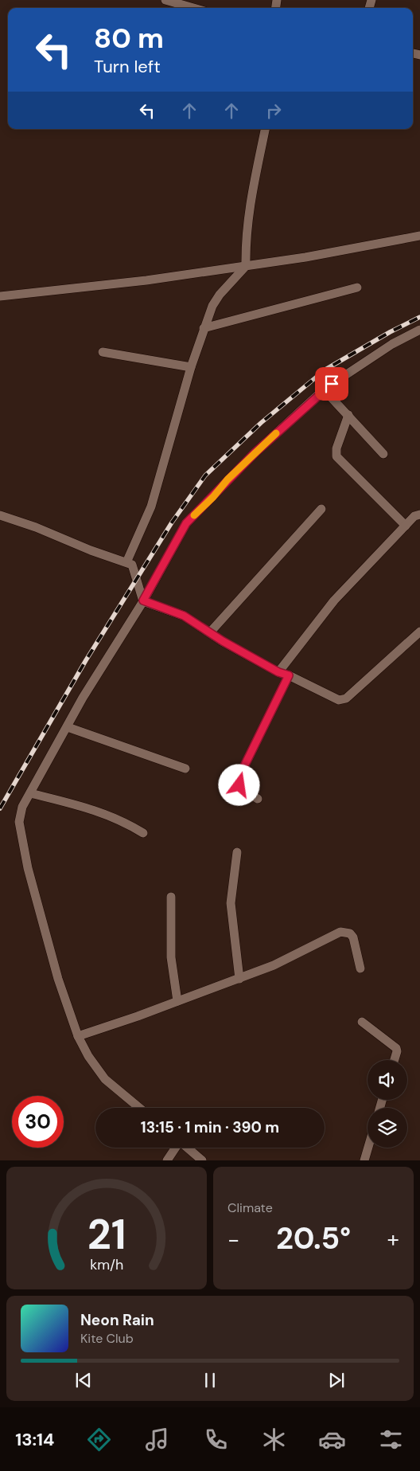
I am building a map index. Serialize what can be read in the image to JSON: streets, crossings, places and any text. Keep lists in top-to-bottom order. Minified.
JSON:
{"page":{"turn":["80 m","Turn left"],"limit":"30","trip":"13:15 · 1 min · 390 m","tile":"Climate","heat":["−","20.5°","+"],"song":["Neon Rain","Kite Club"],"tabs":"13:14","gauge":["21","km/h"]}}
